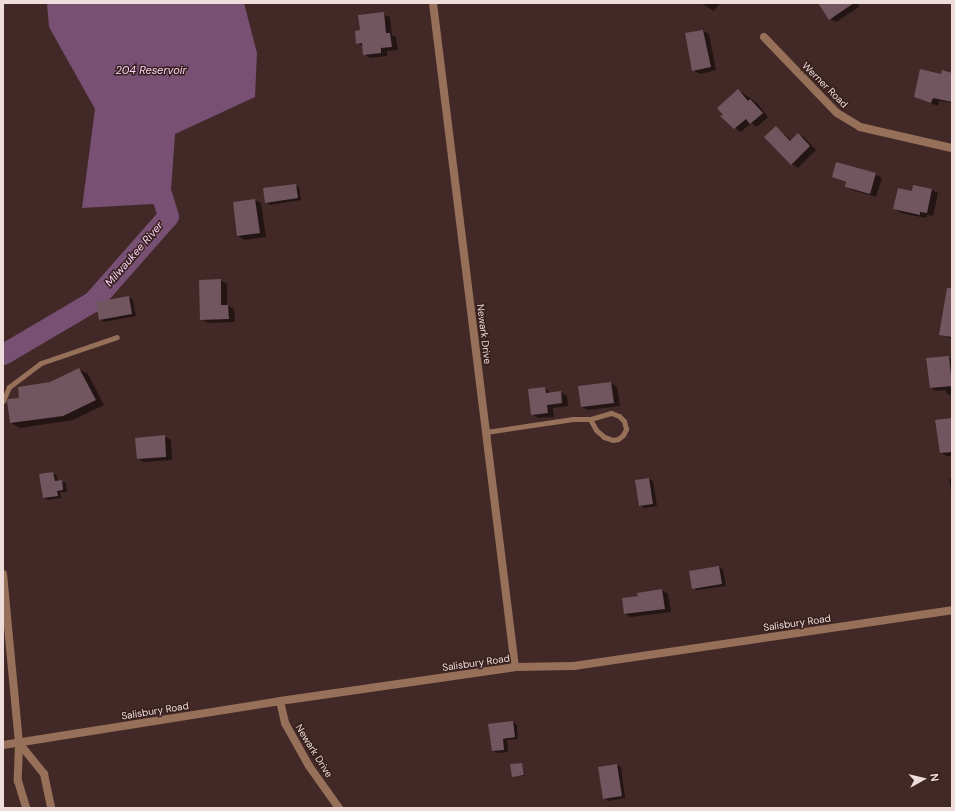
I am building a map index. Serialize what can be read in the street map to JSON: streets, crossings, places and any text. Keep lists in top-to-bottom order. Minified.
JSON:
{"streets":{"street":["Werner Road","Newark Drive","Salisbury Road"]},"crossings":[["Newark Drive","Salisbury Road"]],"water":["204 Reservoir","Milwaukee River"],"north":"right"}
